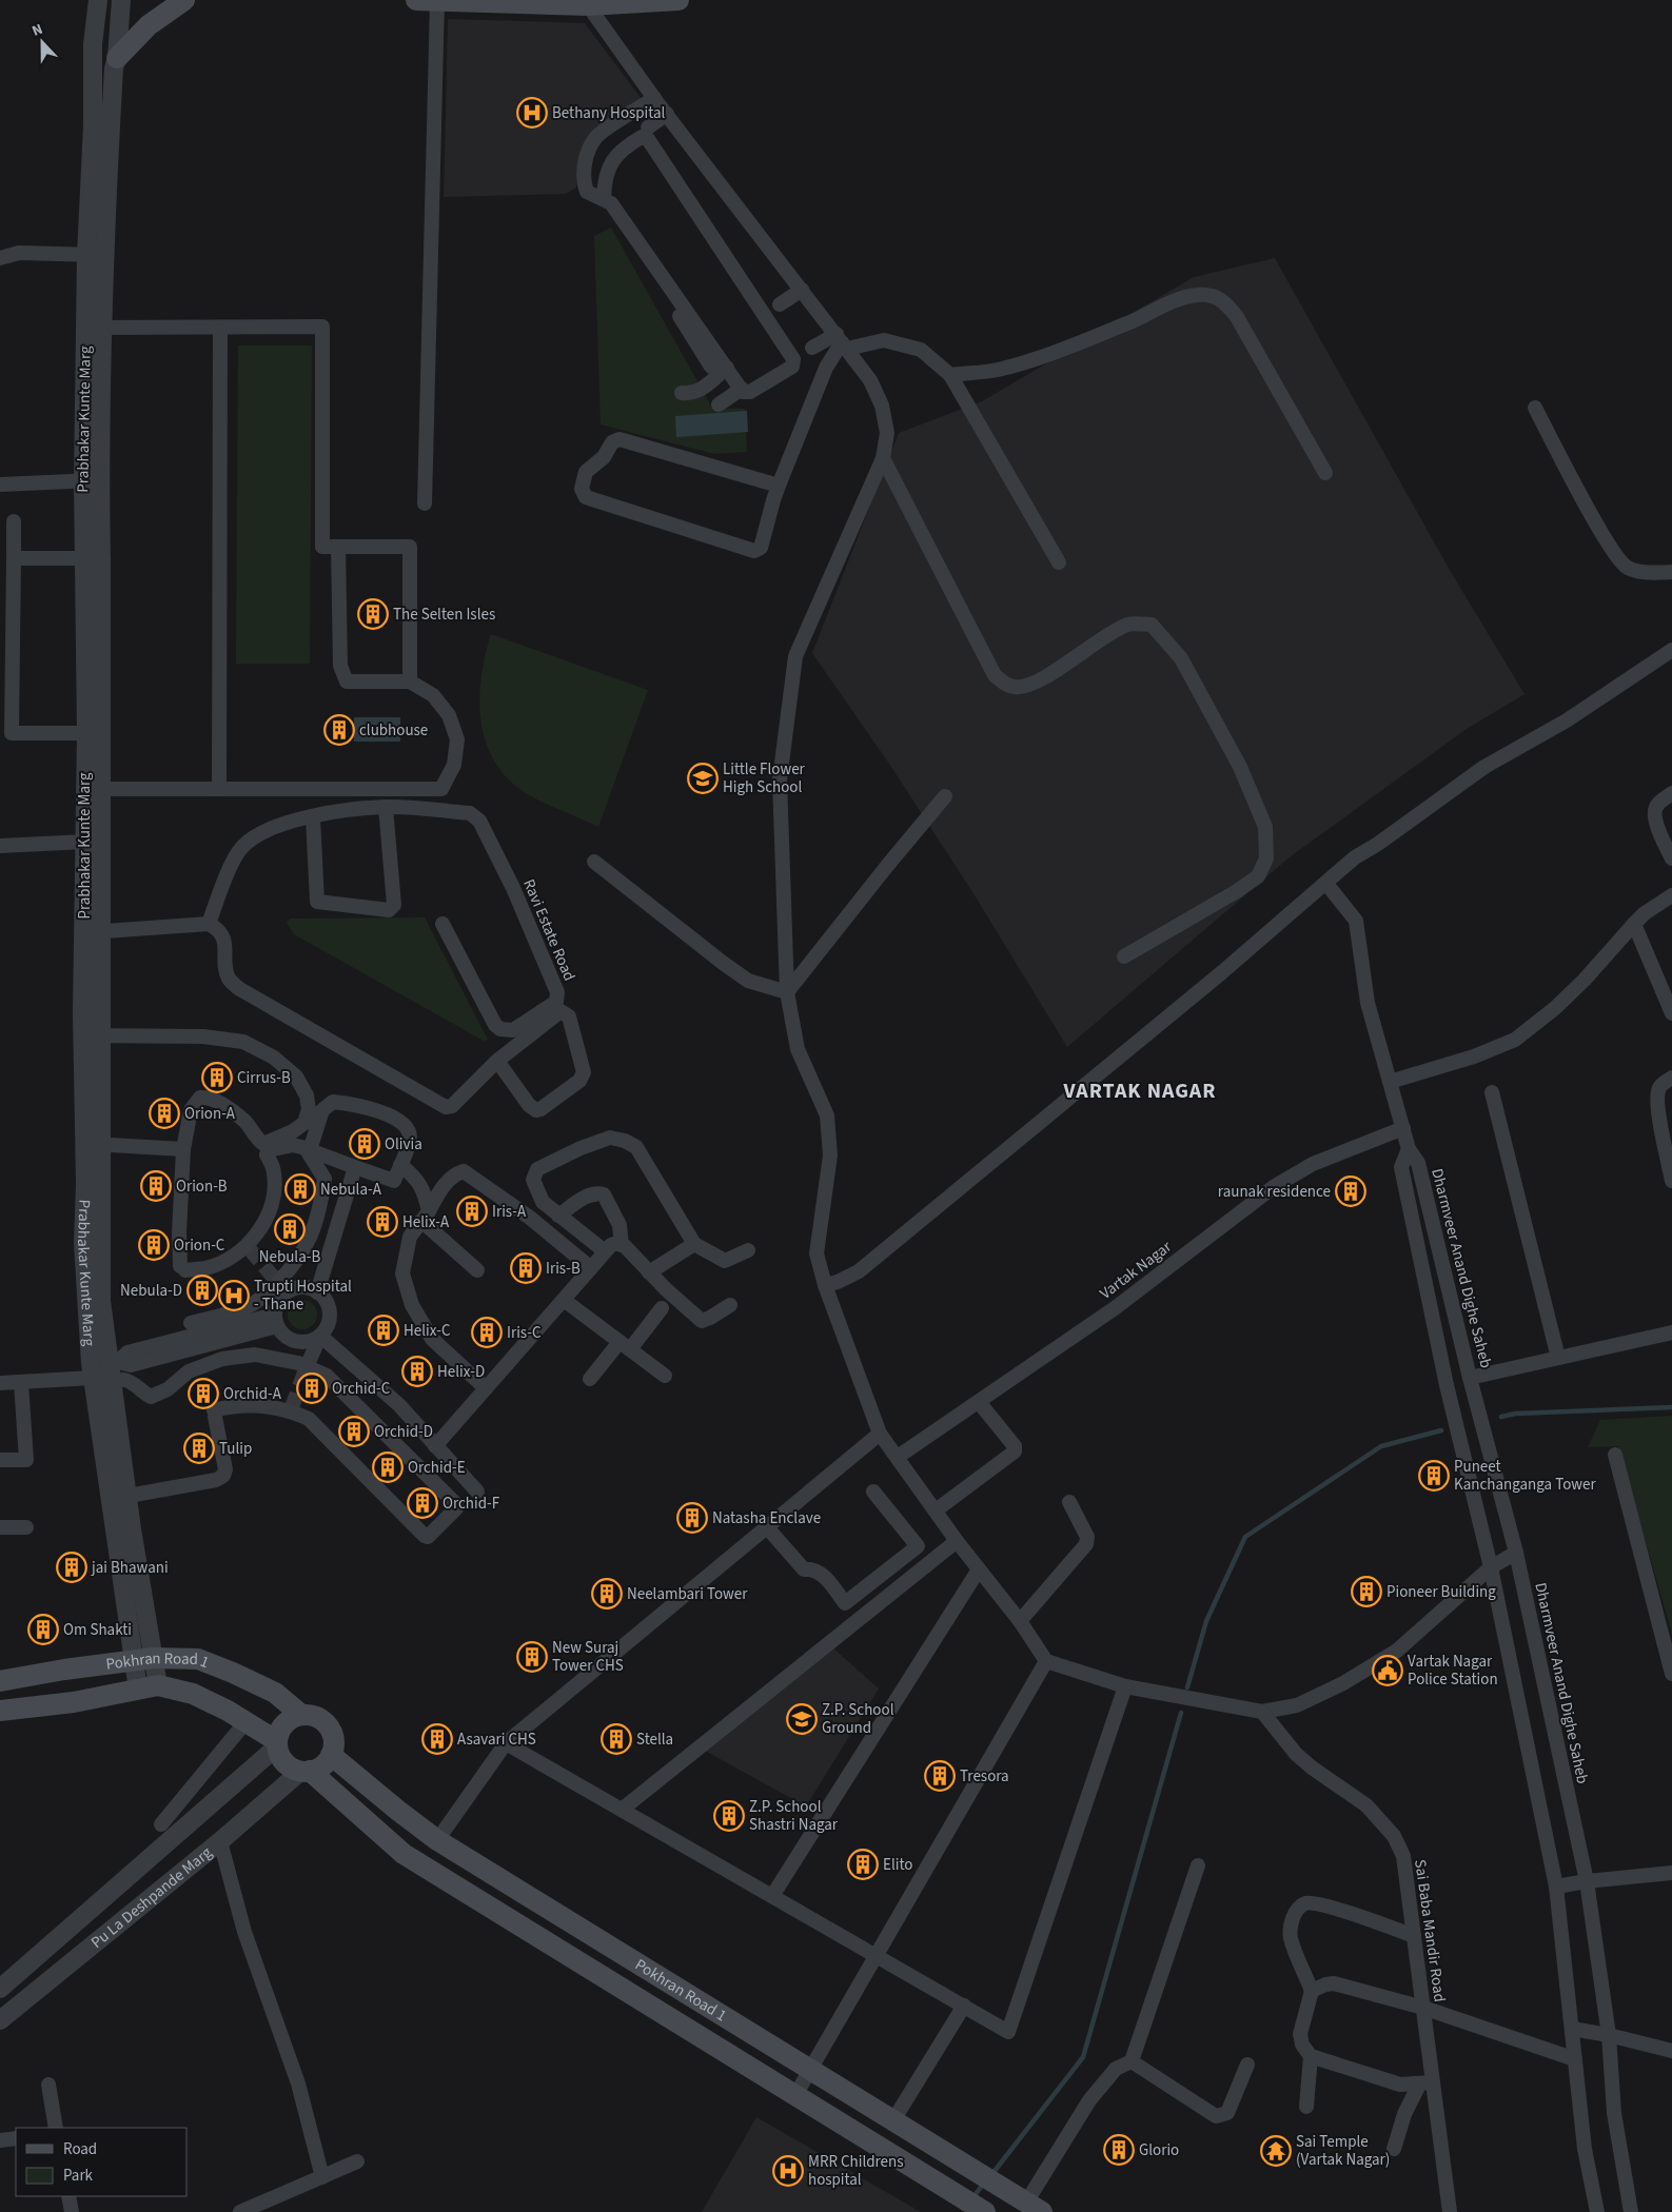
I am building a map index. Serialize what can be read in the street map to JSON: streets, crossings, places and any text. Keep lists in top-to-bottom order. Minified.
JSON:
{"streets":{"main road":["Pokhran Road 1"],"street":["Prabhakar Kunte Marg","Ravi Estate Road","Dharmveer Anand Dighe Saheb","Vartak Nagar","Pu La Deshpande Marg","Sai Baba Mandir Road"]},"crossings":[["Prabhakar Kunte Marg","Pokhran Road 1"],["Pokhran Road 1","Pu La Deshpande Marg"]],"districts":["VARTAK NAGAR"],"places":{"hospital":["Bethany Hospital","Trupti Hospital - Thane","MRR Childrens hospital"],"building":["The Selten Isles","clubhouse","Cirrus-B","Orion-A","Olivia","Orion-B","Nebula-A","raunak residence","Iris-A","Helix-A","Nebula-B","Orion-C","Iris-B","Nebula-D","Helix-C","Iris-C","Helix-D","Orchid-C","Orchid-A","Orchid-D","Tulip","Orchid-E","Puneet Kanchanganga Tower","Orchid-F","Natasha Enclave","jai Bhawani","Pioneer Building","Neelambari Tower","Om Shakti","New Suraj Tower CHS","Asavari CHS","Stella","Tresora","Z.P. School Shastri Nagar","Elito","Glorio"],"school or university":["Little Flower High School","Z.P. School Ground"],"public building":["Vartak Nagar Police Station"],"temple":["Sai Temple (Vartak Nagar)"]},"legend":["Road","Park"],"north":"top"}
